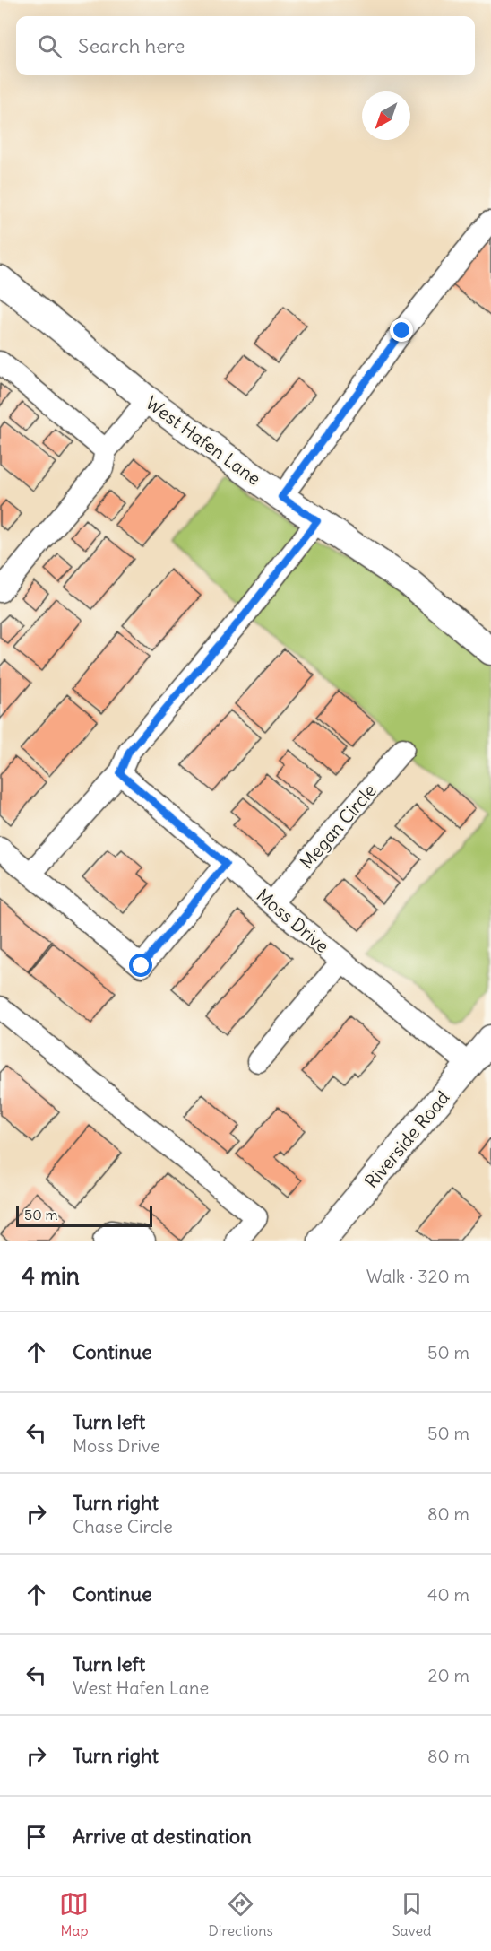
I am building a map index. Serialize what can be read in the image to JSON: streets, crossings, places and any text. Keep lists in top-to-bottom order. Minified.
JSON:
{"streets":{"main road":["West Hafen Lane","Riverside Road"],"street":["Megan Circle","Moss Drive"]},"crossings":[["Megan Circle","Moss Drive"],["Moss Drive","Riverside Road"]],"scale_bar":"50 m","north":"bottom left","page":{"search":"Search here","scale":"50 m","heading":["4 min","Walk · 320 m"],"list":[["Continue","50 m"],["Turn left","Moss Drive","50 m"],["Turn right","Chase Circle","80 m"],["Continue","40 m"],["Turn left","West Hafen Lane","20 m"],["Turn right","80 m"],"Arrive at destination"],"nav":["Map","Directions","Saved"]}}
